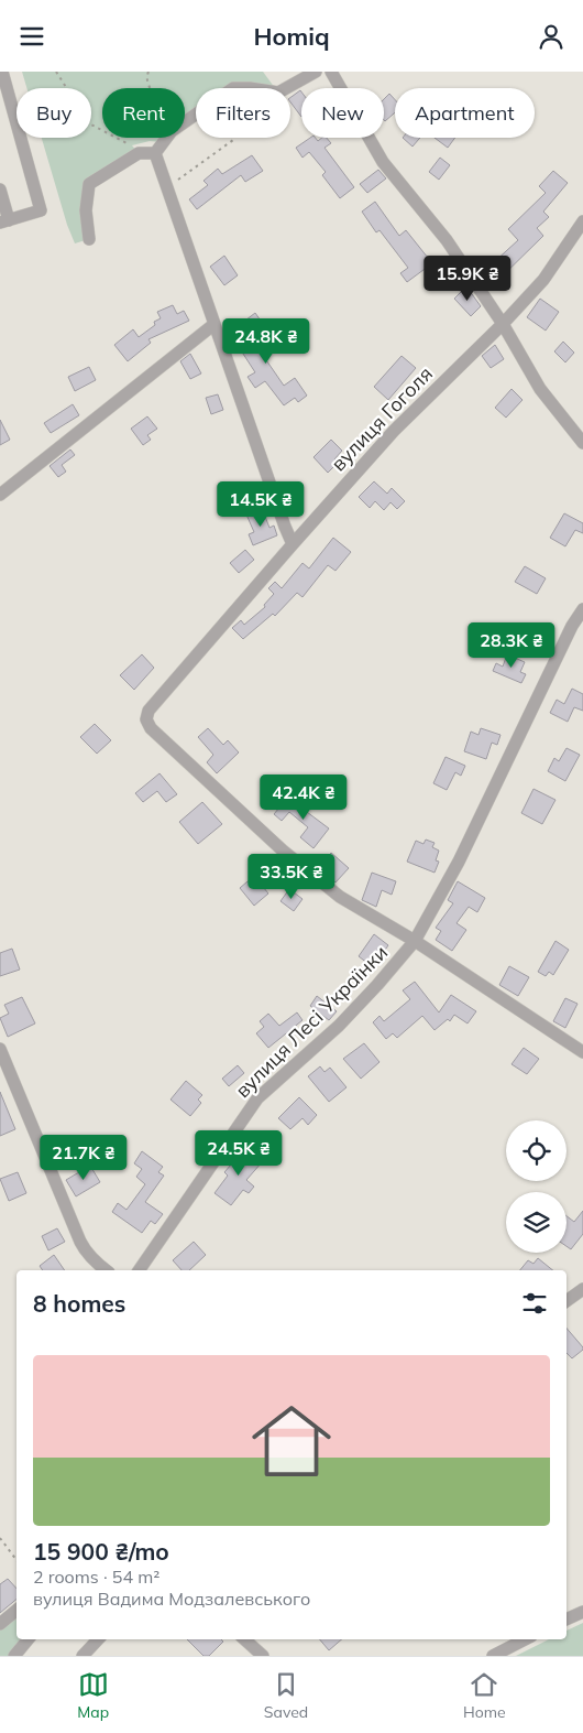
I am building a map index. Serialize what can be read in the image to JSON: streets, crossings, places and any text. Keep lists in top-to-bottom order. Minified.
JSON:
{"streets":{"street":["вулиця Гоголя","вулиця Лесі Українки"]},"crossings":[["вулиця Гоголя","вулиця Лесі Українки"]],"page":{"header":"Homiq","chip":["Buy","Rent","Filters","New","Apartment"],"price":["15.9K ₴","24.8K ₴","14.5K ₴","28.3K ₴","42.4K ₴","33.5K ₴","24.5K ₴","21.7K ₴"],"heading":"8 homes","list":[{"name":"15 900 ₴/mo","note":"2 rooms · 54 m² · вулиця Вадима Модзалевського"}],"tabs":["Map","Saved","Home"]}}
